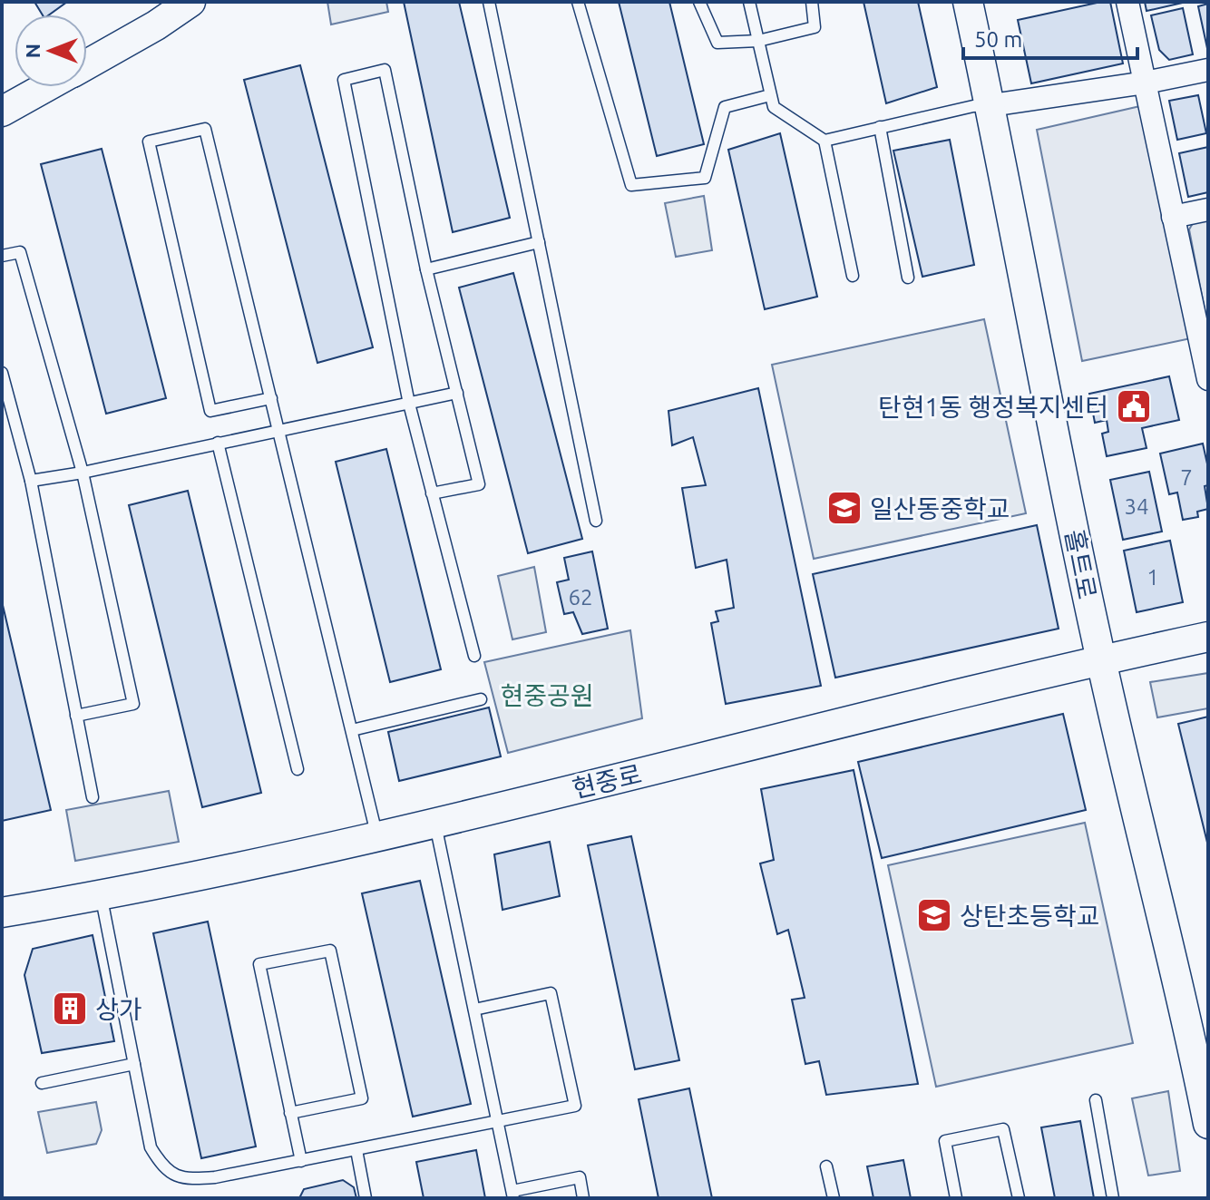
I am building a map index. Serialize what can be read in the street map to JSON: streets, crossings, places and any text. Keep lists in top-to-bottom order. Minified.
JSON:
{"streets":{"street":["홀트로","현중로"]},"crossings":[["홀트로","현중로"]],"parks":["현중공원"],"places":{"public building":["탄현1동 행정복지센터"],"school or university":["일산동중학교","상탄초등학교"],"building":["상가"]},"house_numbers":["7","34","1","62"],"scale_bar":"50 m","north":"left"}
